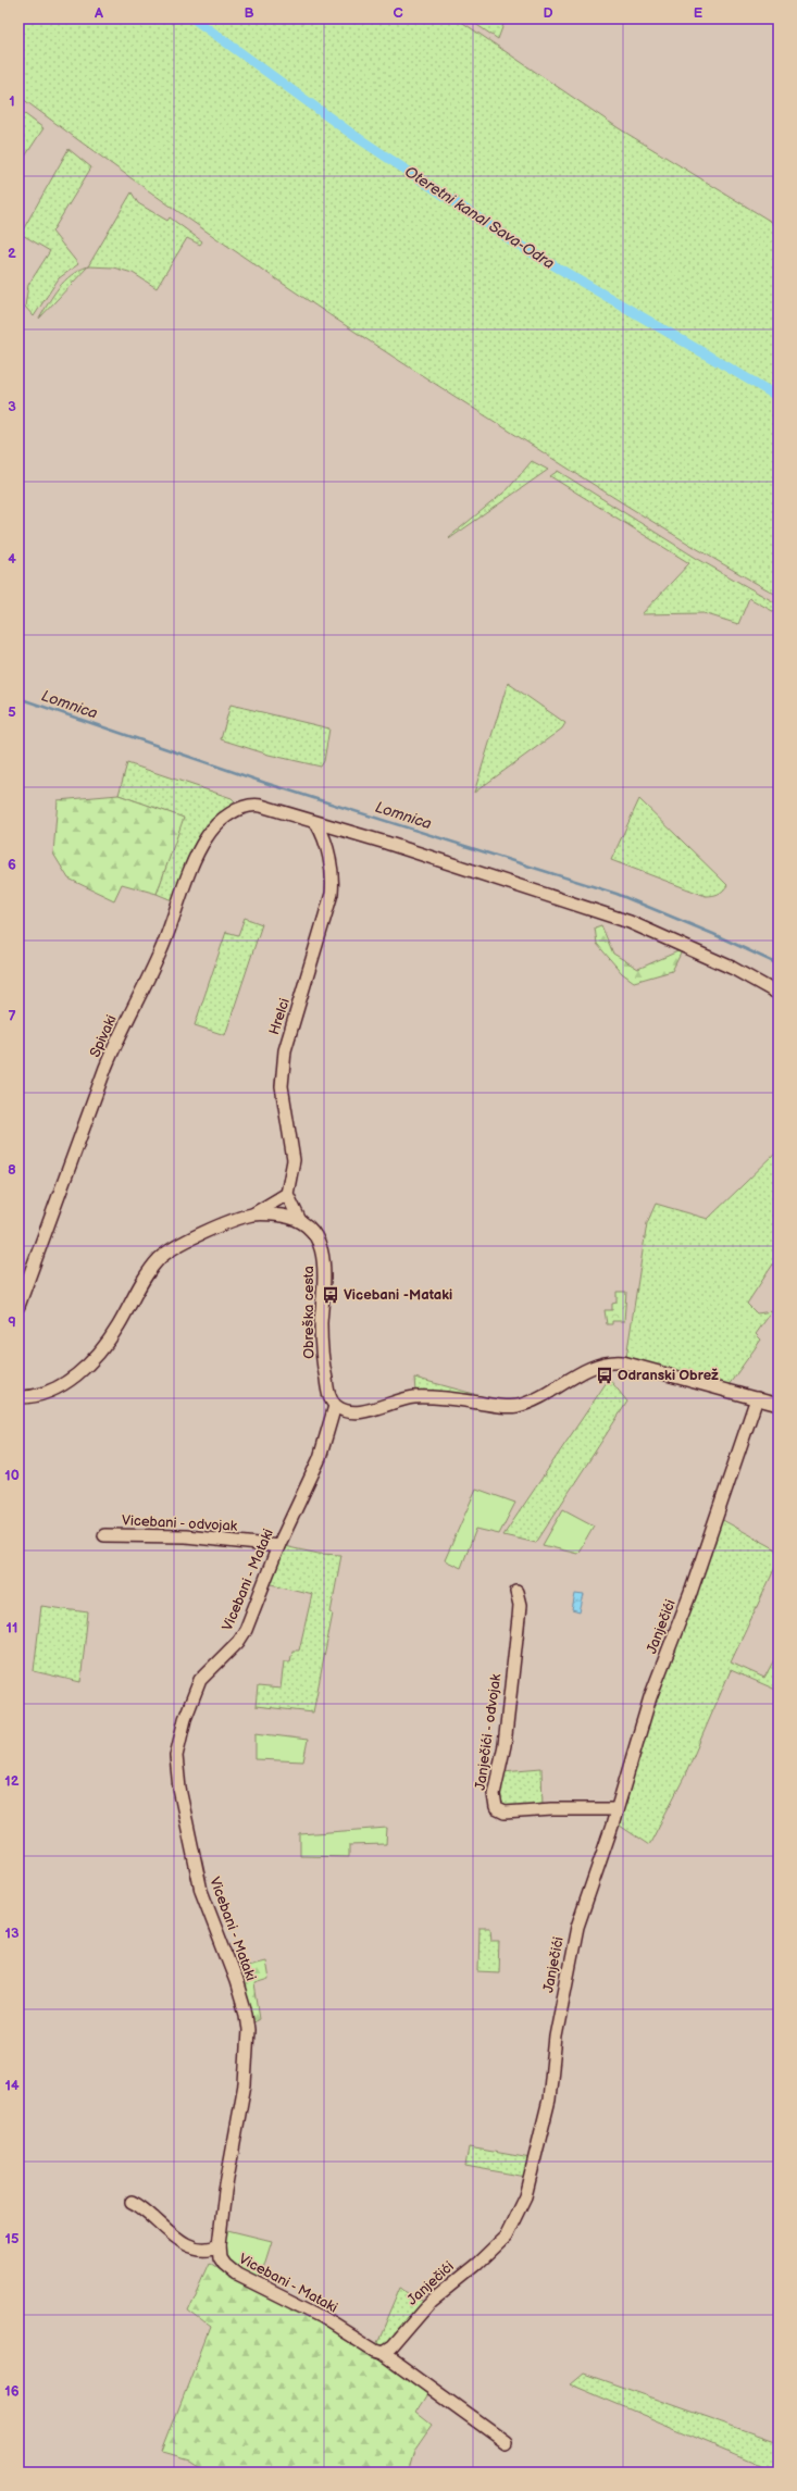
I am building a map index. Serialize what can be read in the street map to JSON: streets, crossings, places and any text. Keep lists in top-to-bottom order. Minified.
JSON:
{"streets":{"street":["Hrelci","Spivaki","Obreška cesta","Vicebani - odvojak","Vicebani - Mataki","Janječići","Janječići - odvojak"]},"crossings":[["Hrelci","Spivaki"],["Obreška cesta","Vicebani - Mataki"],["Vicebani - odvojak","Vicebani - Mataki"],["Vicebani - Mataki","Janječići"],["Janječići","Janječići - odvojak"]],"water":["Oteretni kanal Sava-Odra","Lomnica"],"places":{"bus stop":["Vicebani -Mataki","Odranski Obrež"]},"grid":{"columns":["A","B","C","D","E"],"rows":["1","2","3","4","5","6","7","8","9","10","11","12","13","14","15","16"]}}
